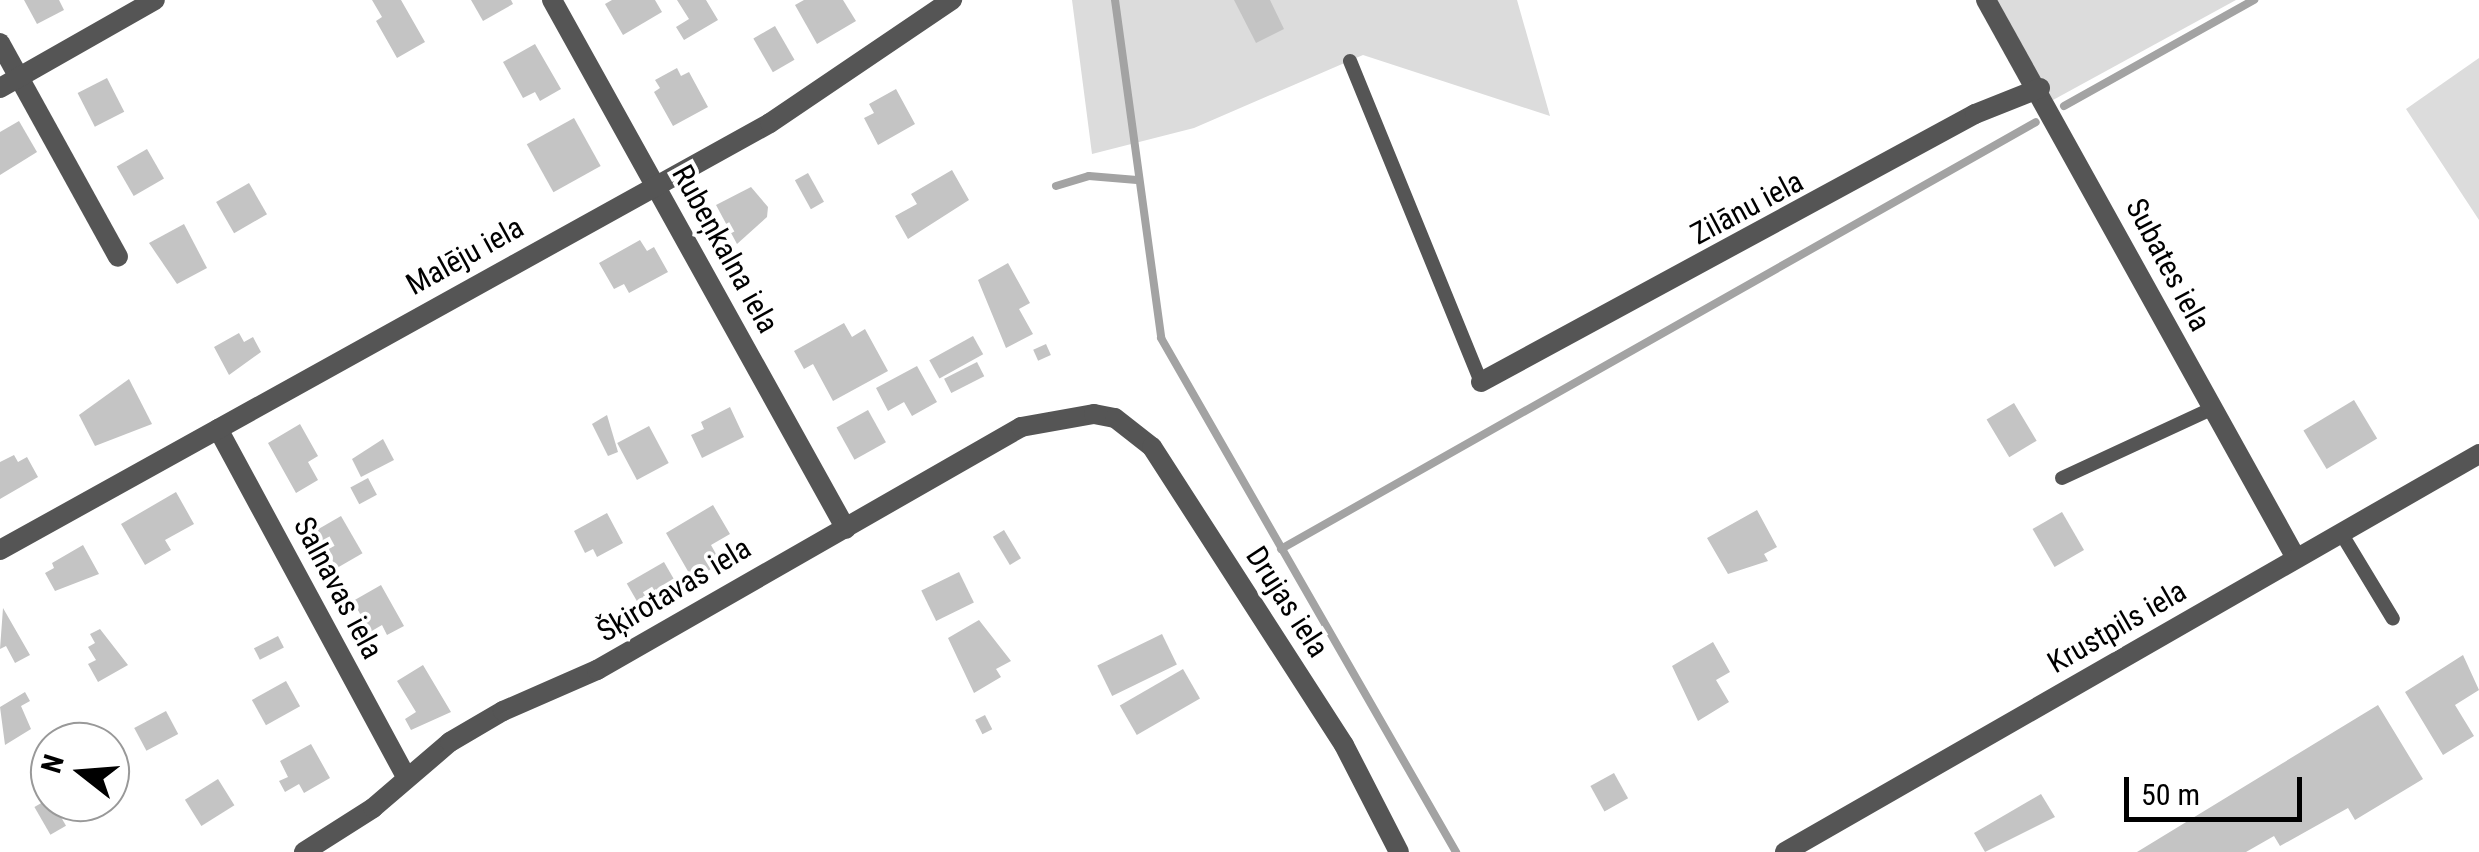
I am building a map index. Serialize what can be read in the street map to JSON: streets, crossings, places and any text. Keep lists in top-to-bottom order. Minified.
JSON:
{"streets":{"street":["Zilānu iela","Rubeņkalna iela","Malēju iela","Subates iela","Salnavas iela","Šķirotavas iela","Drujas iela","Krustpils iela"]},"crossings":[["Zilānu iela","Subates iela"],["Rubeņkalna iela","Malēju iela"],["Rubeņkalna iela","Šķirotavas iela"],["Malēju iela","Salnavas iela"],["Subates iela","Krustpils iela"],["Salnavas iela","Šķirotavas iela"],["Šķirotavas iela","Drujas iela"]],"scale_bar":"50 m","north":"left"}
